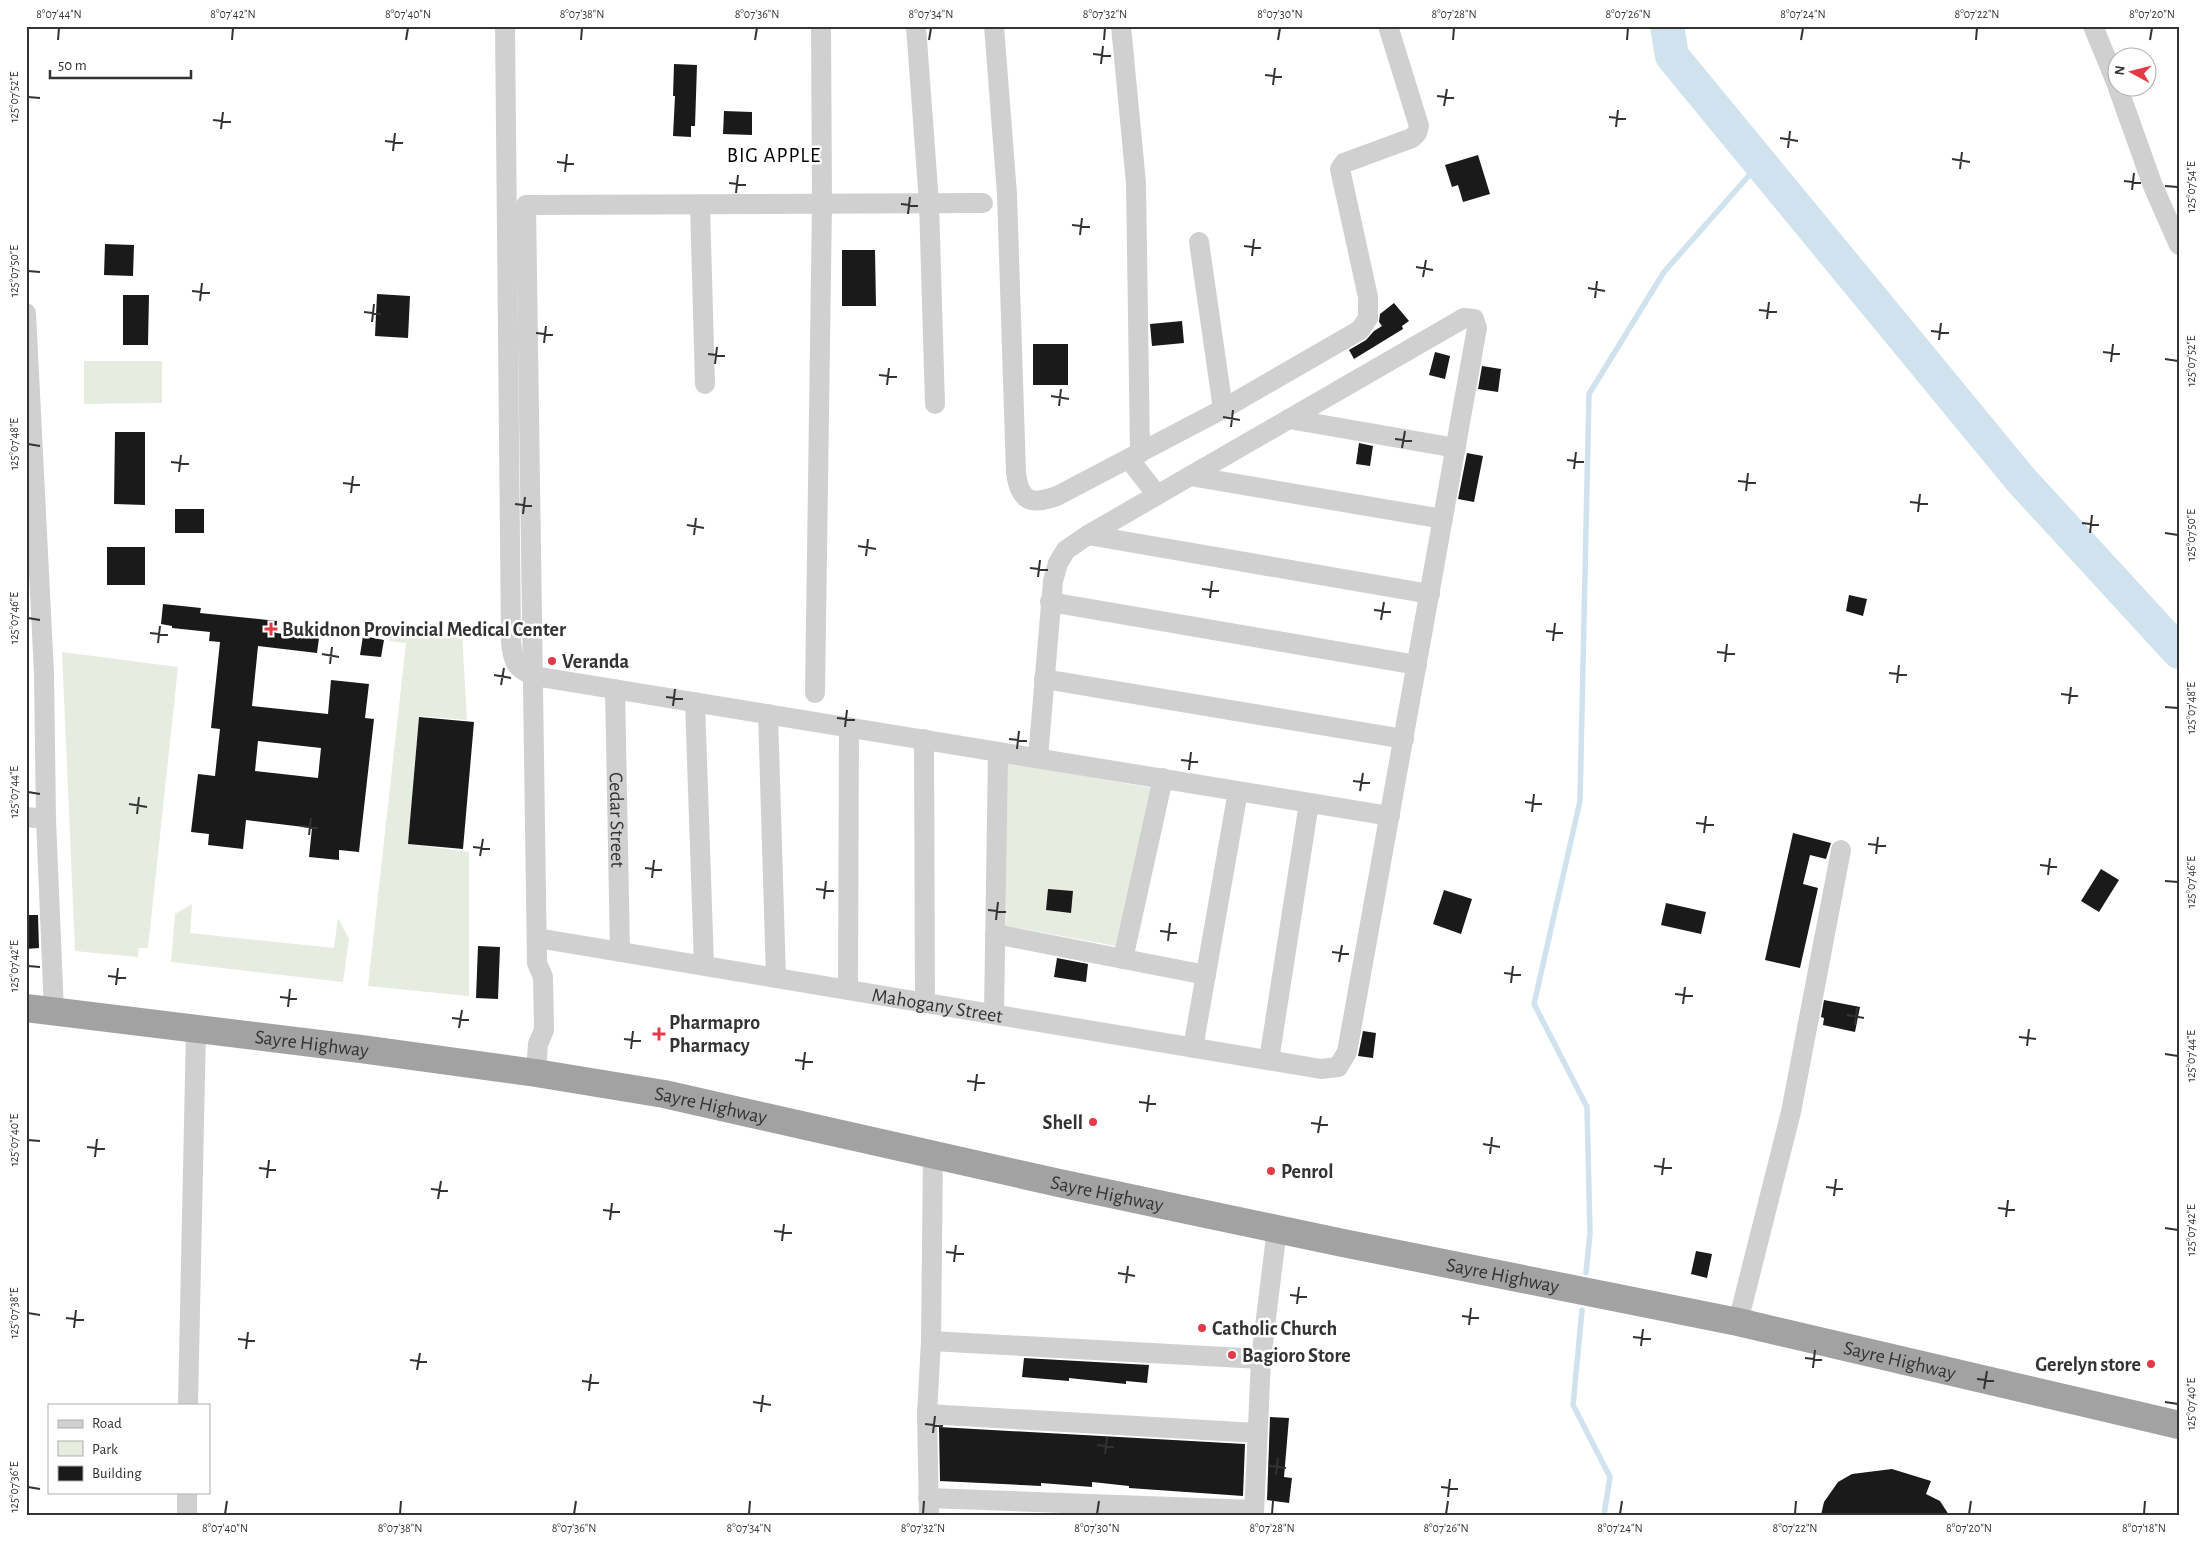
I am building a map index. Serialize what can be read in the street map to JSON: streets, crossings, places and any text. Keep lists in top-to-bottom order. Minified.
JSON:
{"streets":{"highway":["Sayre Highway"],"street":["Cedar Street","Mahogany Street"]},"crossings":[["Cedar Street","Mahogany Street"]],"districts":["BIG APPLE"],"places":{"health":["Bukidnon Provincial Medical Center","Pharmapro Pharmacy"],"other":["Veranda","Shell","Penrol","Catholic Church","Bagioro Store","Gerelyn store"]},"legend":["Road","Park","Building"],"scale_bar":"50 m","north":"left","coordinates":["8°07'44\"N","8°07'42\"N","8°07'40\"N","8°07'38\"N","8°07'36\"N","8°07'34\"N","8°07'32\"N","8°07'30\"N","8°07'28\"N","8°07'26\"N","8°07'24\"N","8°07'22\"N","8°07'20\"N","125°07'52\"E","125°07'54\"E","125°07'50\"E","125°07'48\"E","125°07'46\"E","125°07'44\"E","125°07'42\"E","125°07'40\"E","125°07'38\"E","125°07'36\"E","8°07'18\"N"]}
